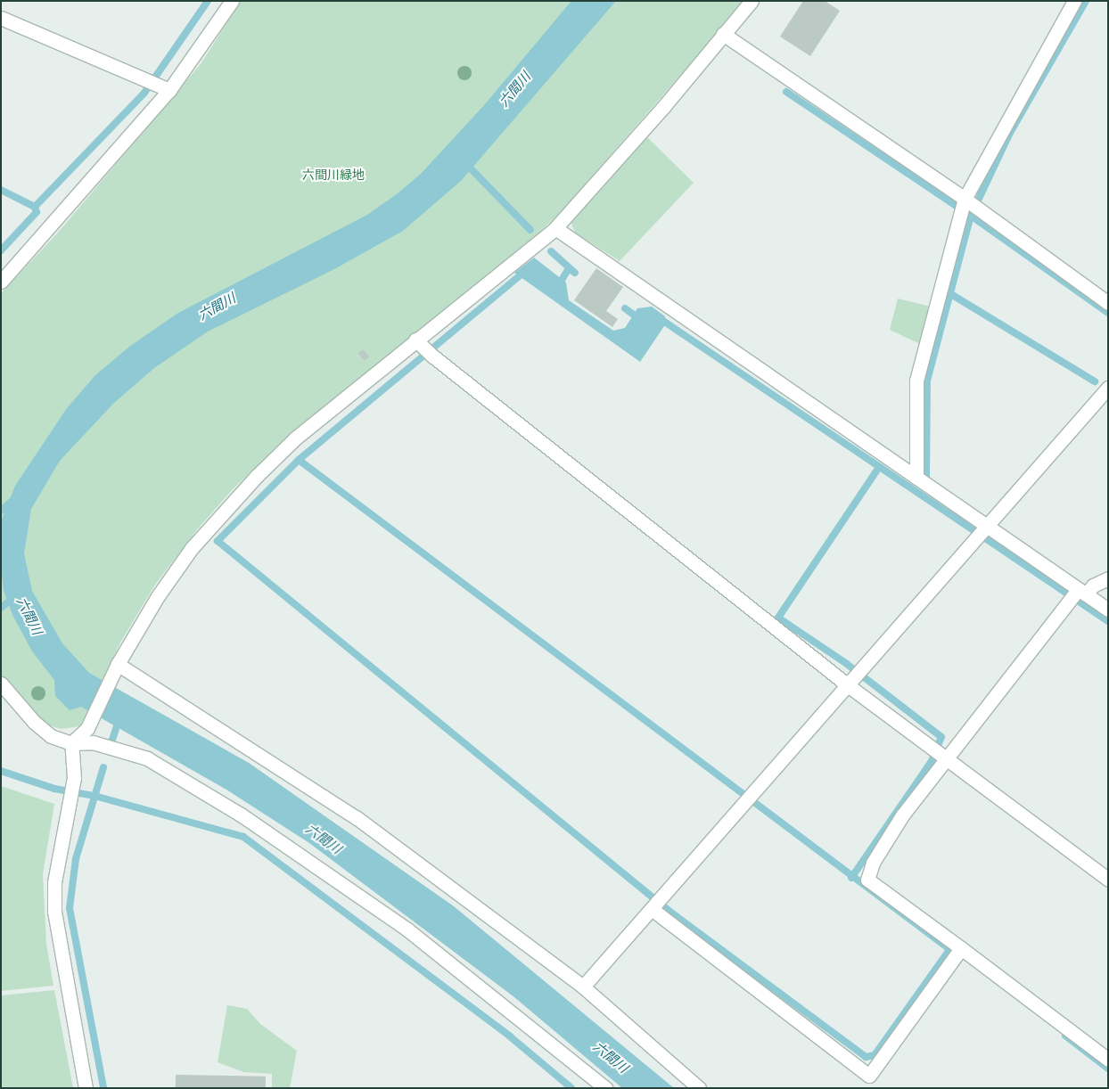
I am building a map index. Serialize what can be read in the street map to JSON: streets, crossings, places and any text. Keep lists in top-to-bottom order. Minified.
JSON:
{"water":["六間川"],"parks":["六間川緑地"]}
